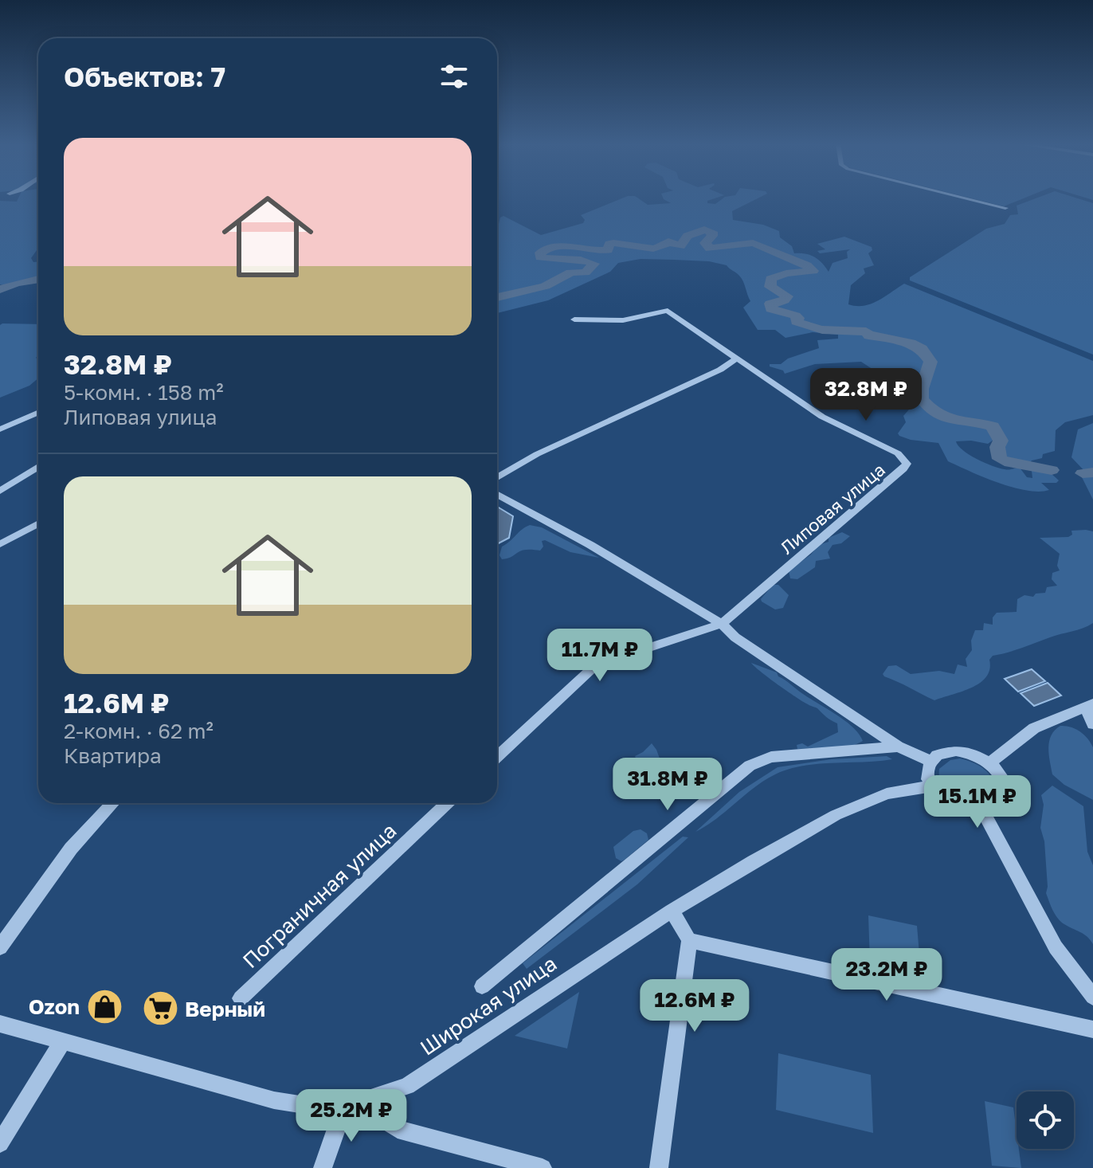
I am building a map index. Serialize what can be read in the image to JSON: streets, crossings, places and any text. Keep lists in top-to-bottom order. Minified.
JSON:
{"streets":{"street":["Липовая улица","Пограничная улица","Широкая улица"]},"places":{"shop":["Ozon"],"supermarket":["Верный"]},"page":{"heading":"Объектов: 7","list":[{"name":"32.8M ₽","note":"5-комн. · 158 m² · Липовая улица"},{"name":"12.6M ₽","note":"2-комн. · 62 m² · Квартира"}],"price":["32.8M ₽","11.7M ₽","31.8M ₽","15.1M ₽","23.2M ₽","12.6M ₽","25.2M ₽"]}}
